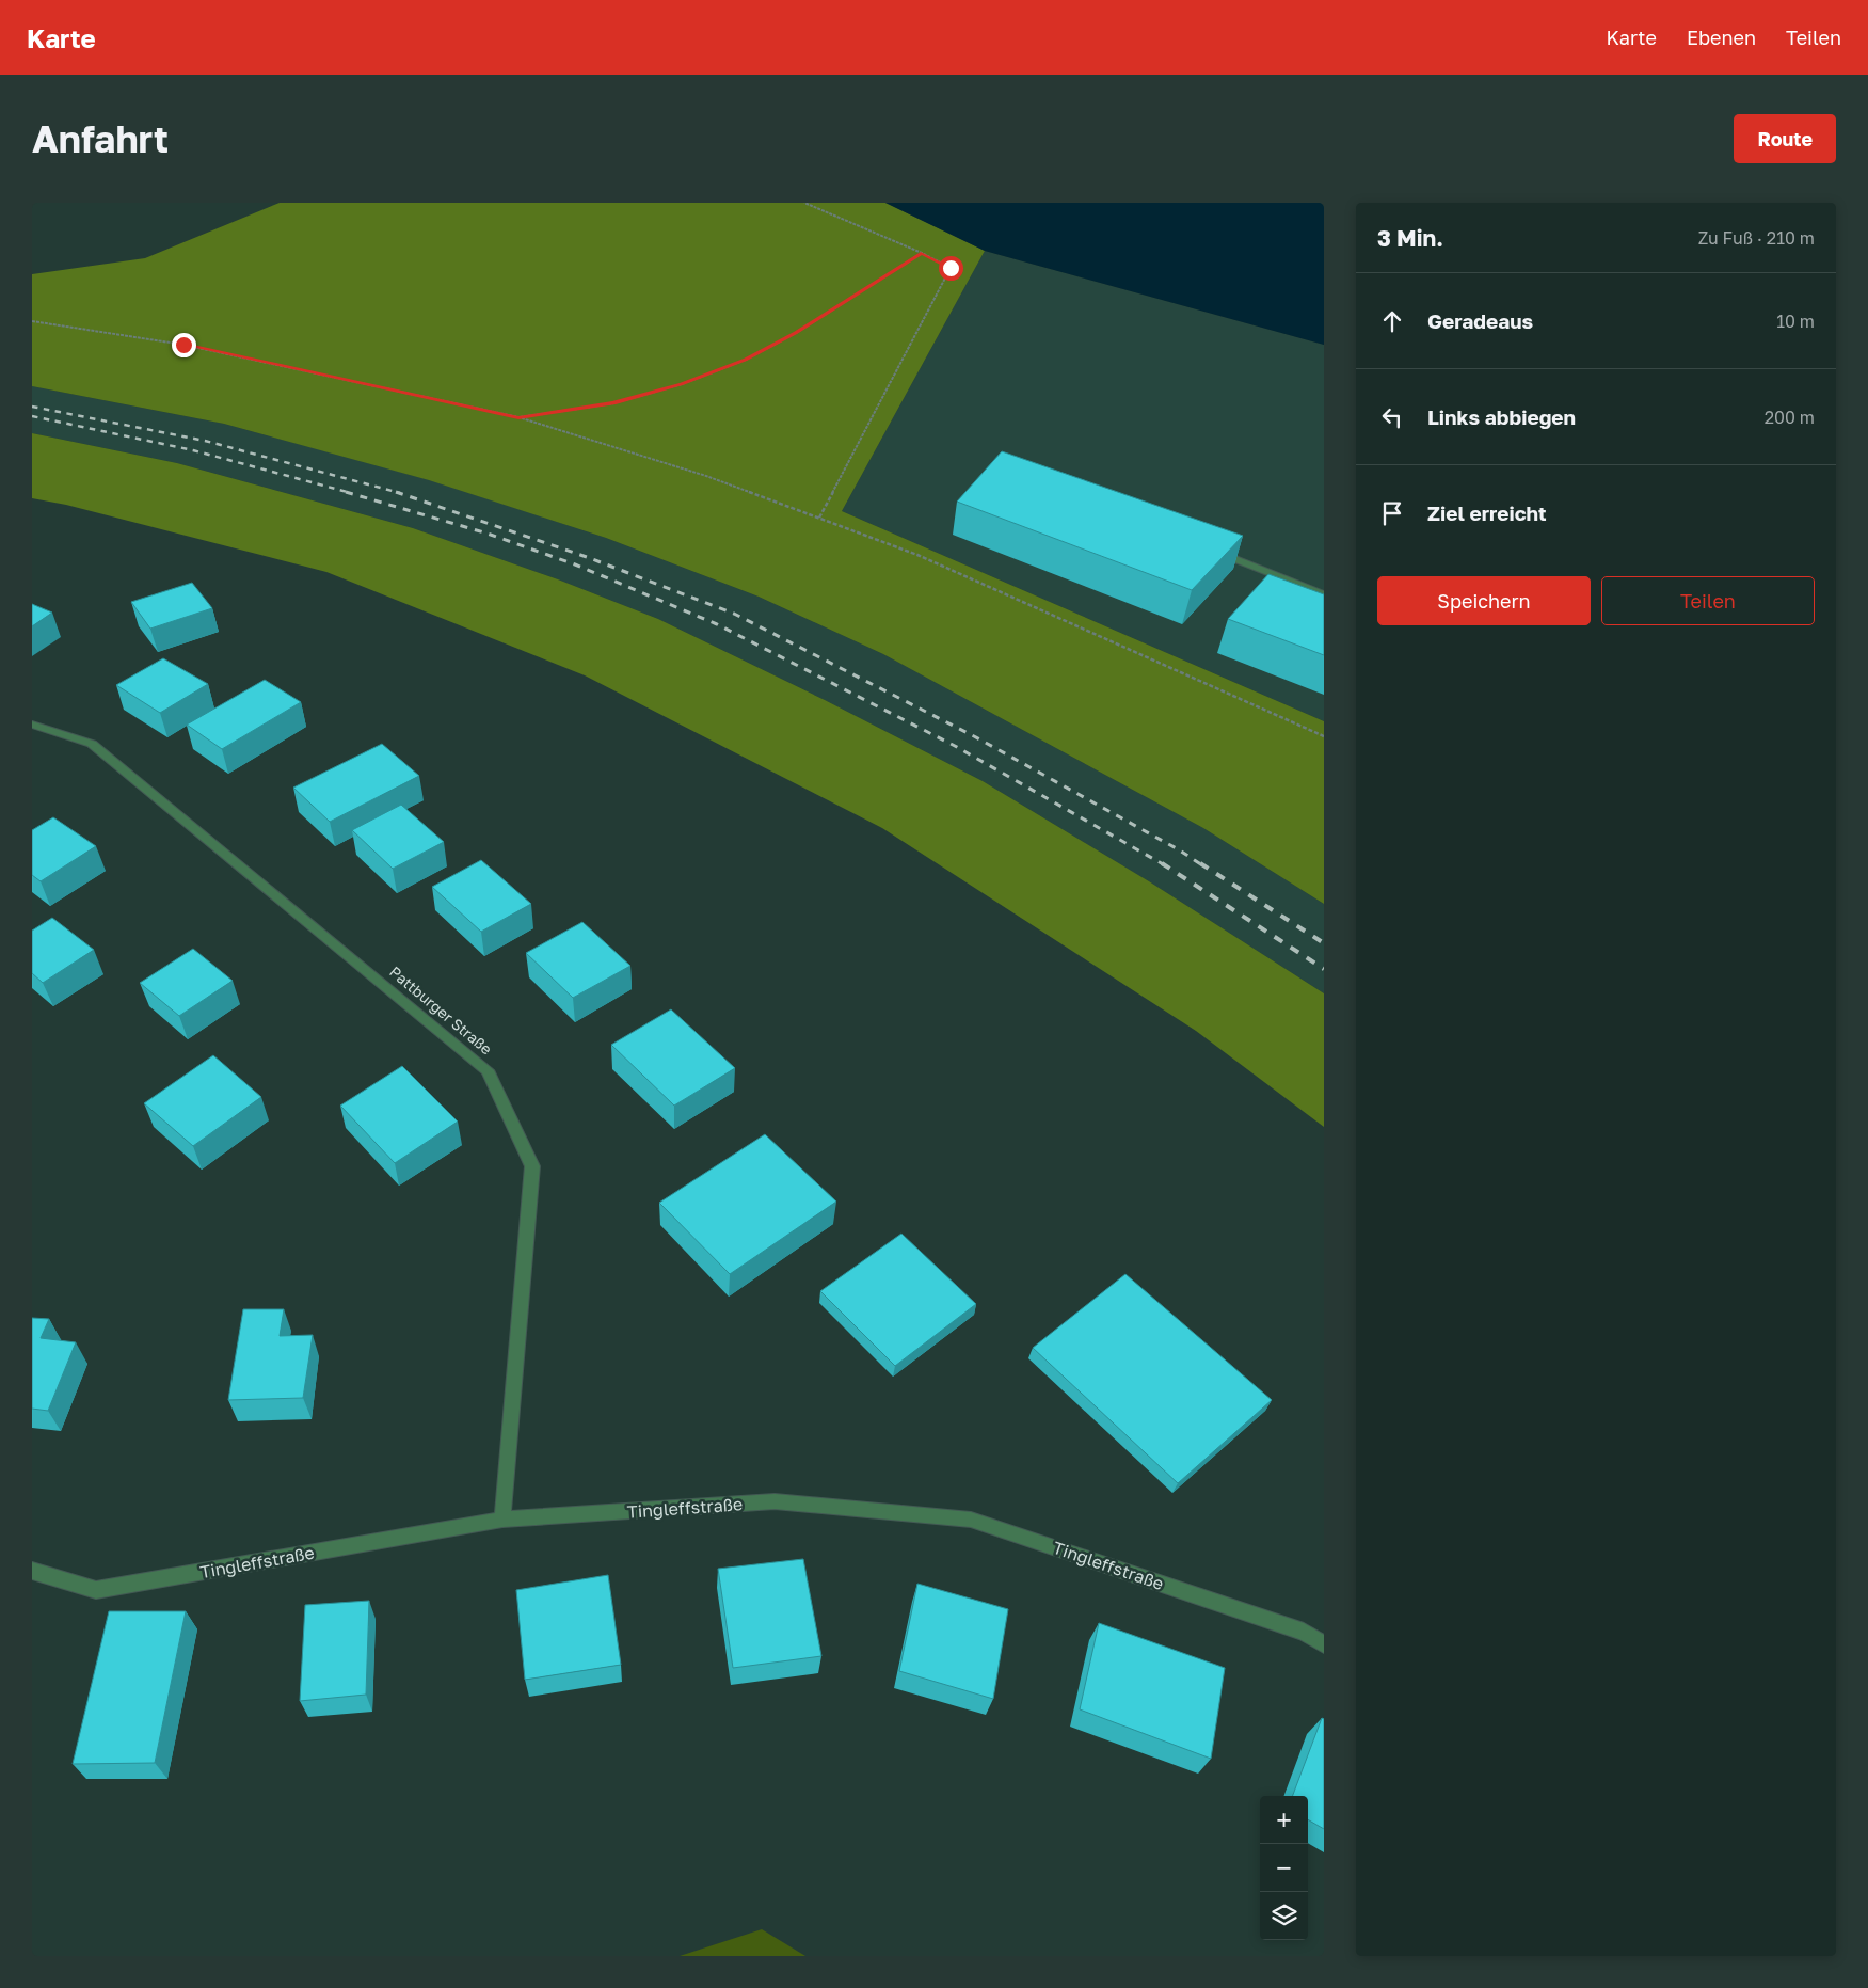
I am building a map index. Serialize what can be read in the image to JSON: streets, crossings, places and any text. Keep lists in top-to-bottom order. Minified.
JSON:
{"streets":{"street":["Pattburger Straße","Tingleffstraße"]},"crossings":[["Pattburger Straße","Tingleffstraße"]],"page":{"header":"Karte","nav":["Karte","Ebenen","Teilen"],"buttons":["Route",["Speichern","Teilen"]],"title":"Anfahrt","heading":["3 Min.","Zu Fuß · 210 m"],"list":[["Geradeaus","10 m"],["Links abbiegen","200 m"],"Ziel erreicht"],"map_buttons":["+","−"]}}
